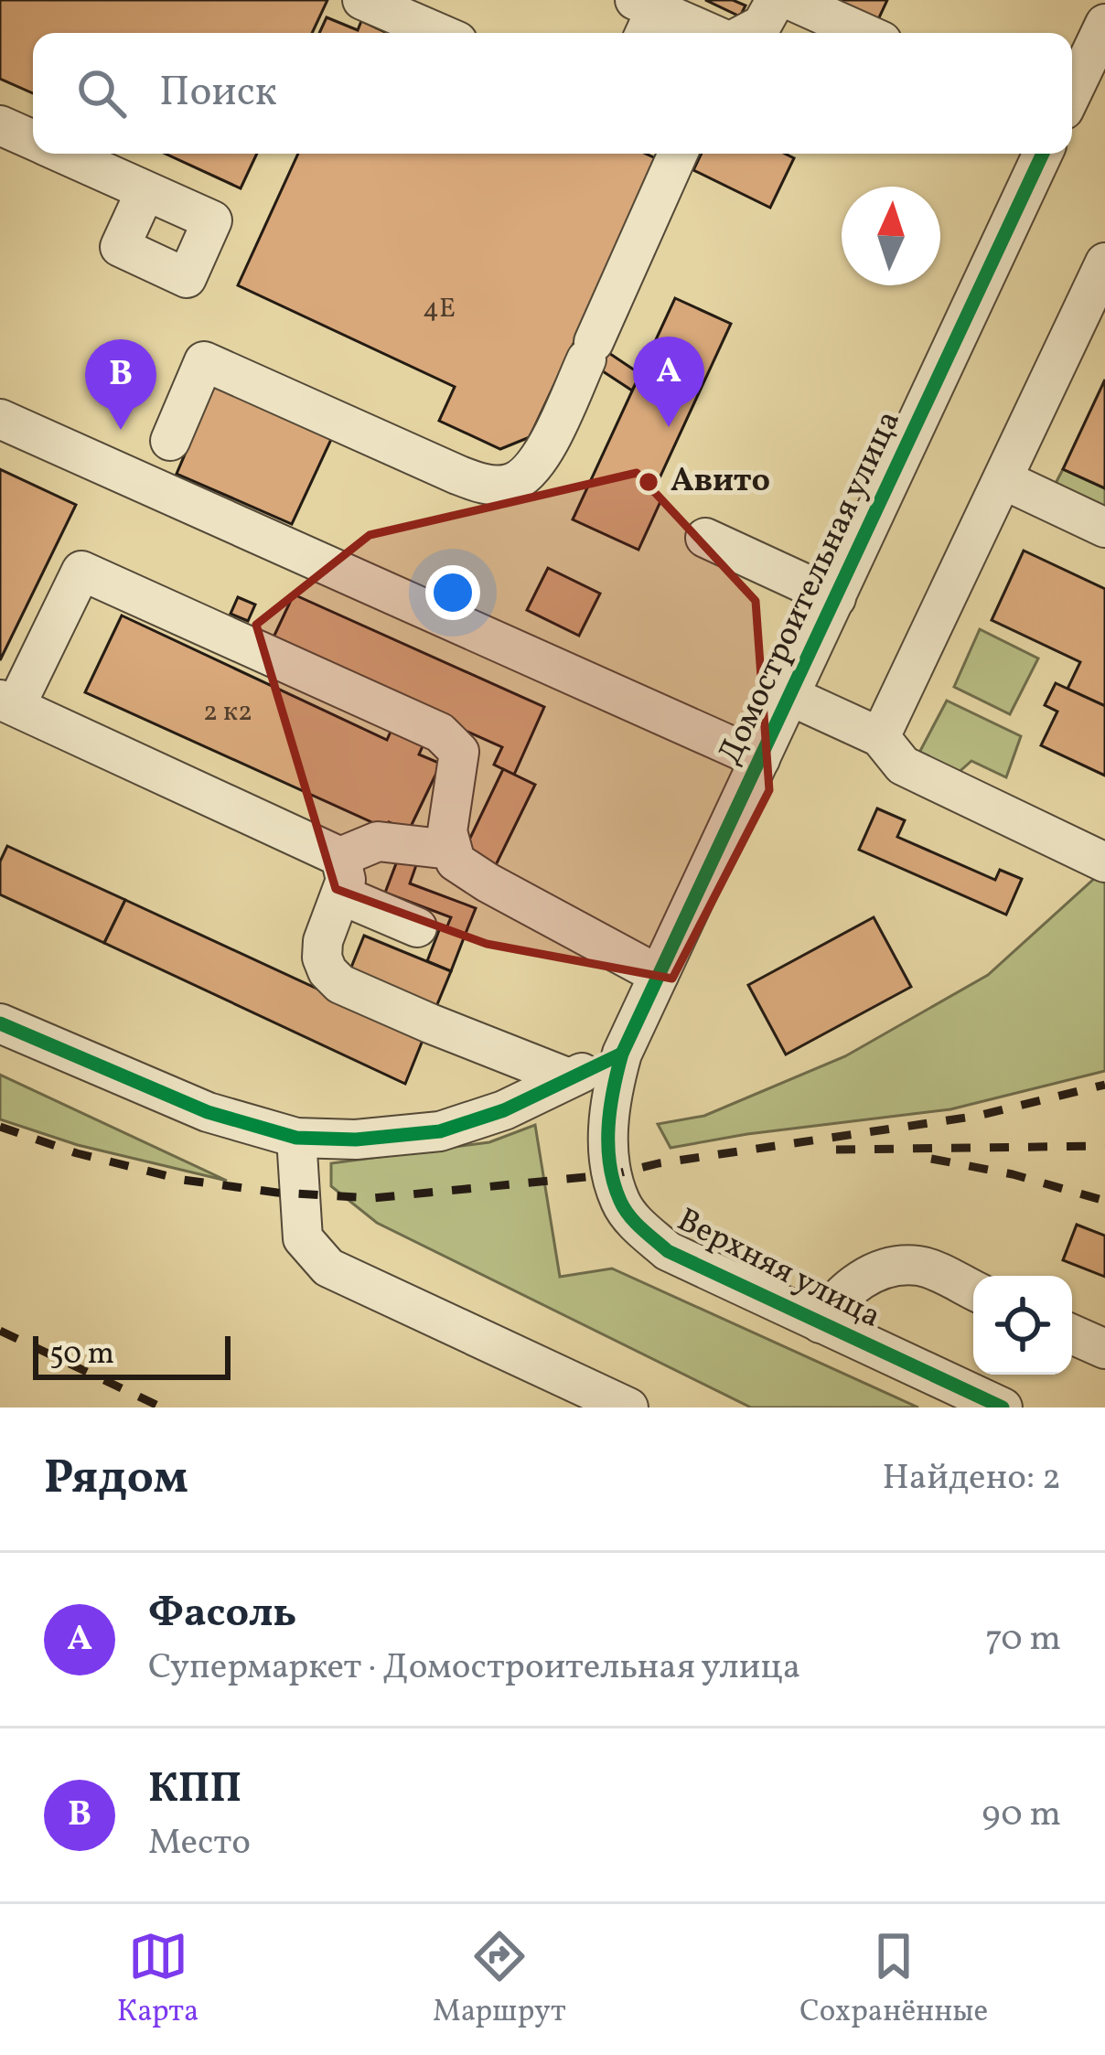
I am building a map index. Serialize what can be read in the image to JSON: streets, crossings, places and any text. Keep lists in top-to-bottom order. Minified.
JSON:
{"streets":{"street":["Домостроительная улица","Верхняя улица"]},"crossings":[["Домостроительная улица","Верхняя улица"]],"places":["Авито"],"house_numbers":["4Е","2 к2"],"scale_bar":"50 m","north":"top","page":{"search":"Поиск","pins":["A","B"],"scale":"50 m","heading":["Рядом","Найдено: 2"],"list":[{"mark":"A","name":"Фасоль","note":"Супермаркет · Домостроительная улица","value":"70 m"},{"mark":"B","name":"КПП","note":"Место","value":"90 m"}],"nav":["Карта","Маршрут","Сохранённые"]}}
